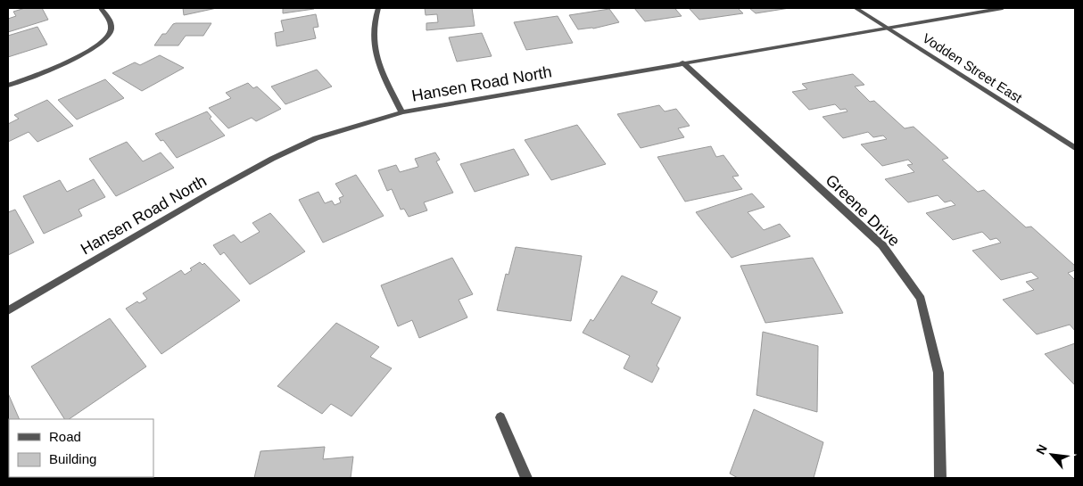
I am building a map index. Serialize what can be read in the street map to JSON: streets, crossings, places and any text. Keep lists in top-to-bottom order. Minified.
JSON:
{"streets":{"street":["Vodden Street East","Hansen Road North","Greene Drive"]},"crossings":[["Vodden Street East","Hansen Road North"],["Hansen Road North","Greene Drive"]],"legend":["Road","Building"],"north":"top left"}
